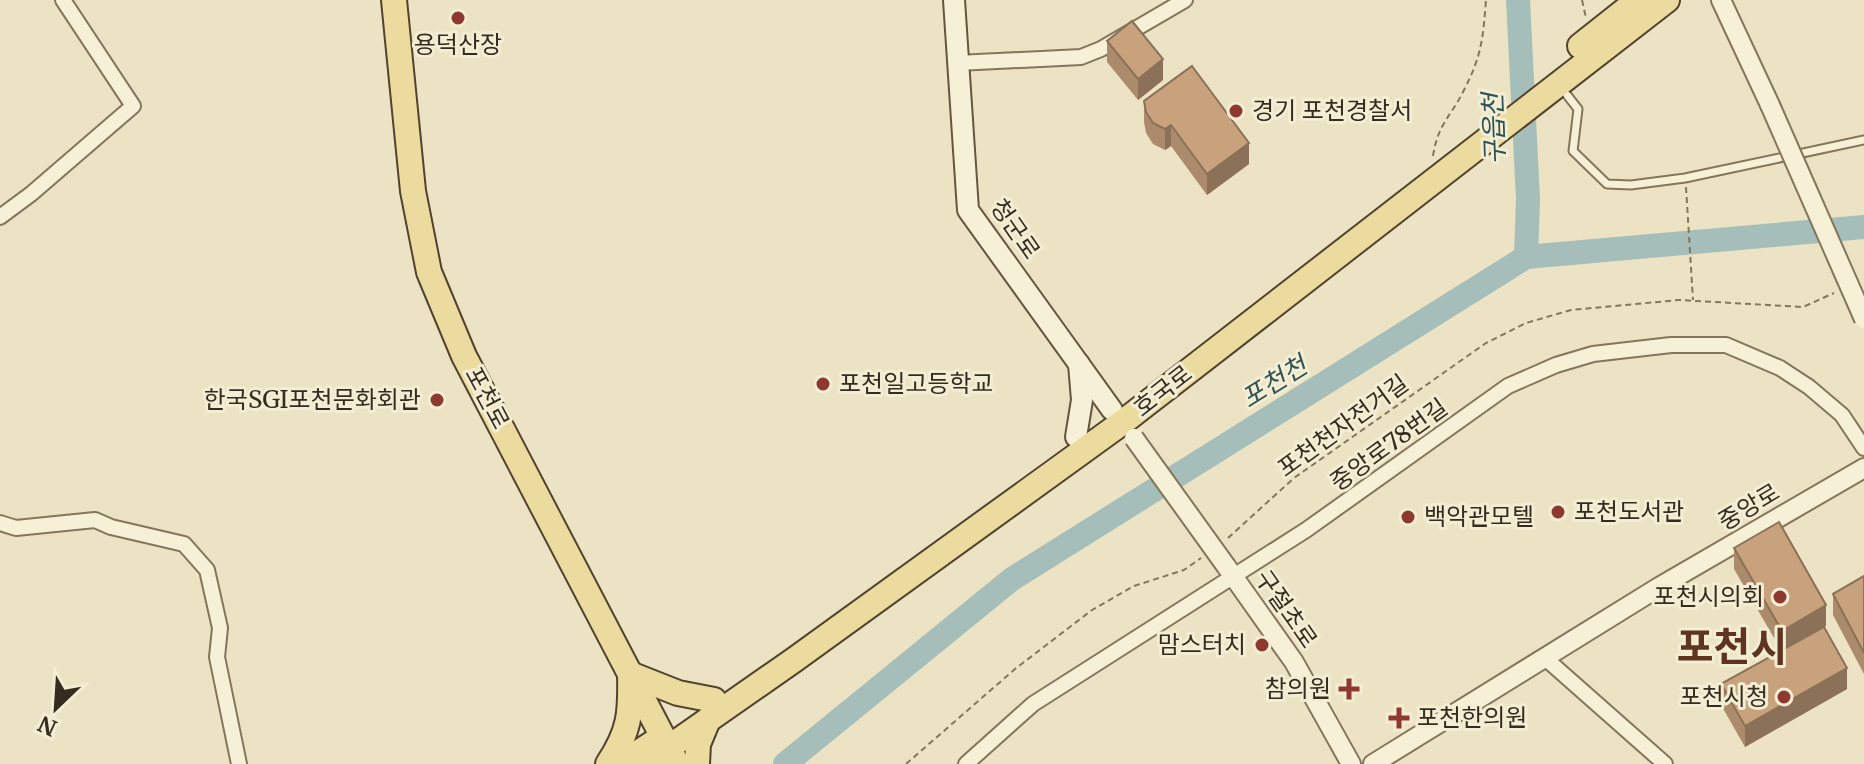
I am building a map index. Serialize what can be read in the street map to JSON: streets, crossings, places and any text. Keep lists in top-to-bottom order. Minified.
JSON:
{"streets":{"main road":["청군로","호국로","포천로"],"street":["중앙로78번길","중앙로","구절초로"],"path":["포천천자전거길"]},"crossings":[["청군로","호국로"],["청군로","구절초로"],["호국로","포천로"],["호국로","구절초로"],["중앙로78번길","구절초로"]],"districts":["포천시"],"water":["구읍천","포천천"],"places":{"other":["용덕산장","경기 포천경찰서","포천일고등학교","한국SGI포천문화회관","포천도서관","백악관모텔","포천시의회","맘스터치","포천시청"],"health":["참의원","포천한의원"]},"north":"bottom left"}
